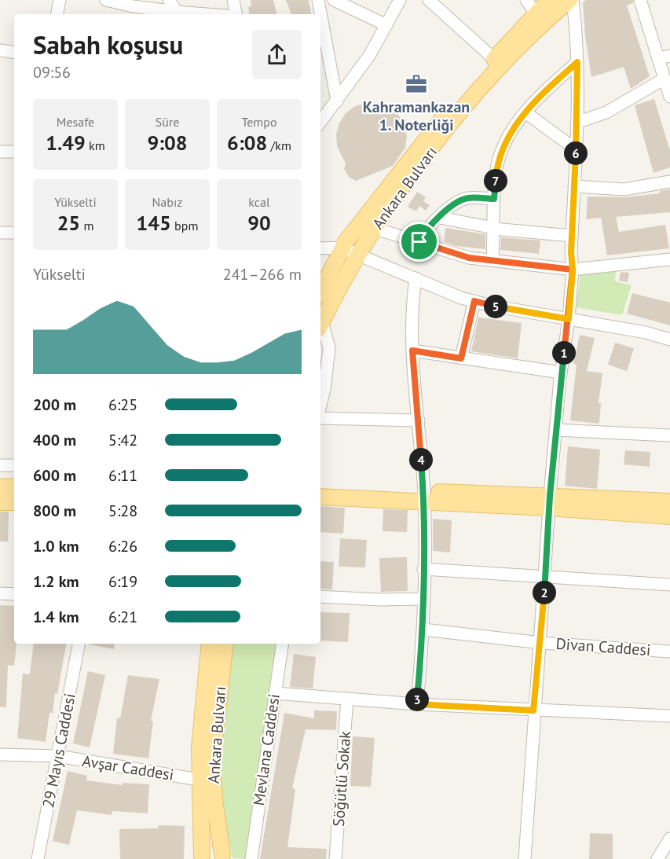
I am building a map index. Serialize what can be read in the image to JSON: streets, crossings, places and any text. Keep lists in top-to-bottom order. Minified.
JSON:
{"streets":{"main road":["Ankara Bulvarı"],"street":["Divan Caddesi","Mevlana Caddesi","29 Mayıs Caddesi","Avşar Caddesi","Söğütlü Sokak"]},"crossings":[["Ankara Bulvarı","Avşar Caddesi"],["29 Mayıs Caddesi","Avşar Caddesi"]],"places":{"office":["Kahramankazan 1. Noterliği"]},"page":{"heading":["Sabah koşusu","09:56"],"stats":[["Mesafe","1.49 km"],["Süre","9:08"],["Tempo","6:08 /km"],["Yükselti","25 m"],["Nabız","145 bpm"],["kcal","90"]],"pins":["6","7","5","1","4","2","3"],"chart":["Yükselti","241–266 m"],"list":[{"name":"200 m","note":"6:25"},{"name":"400 m","note":"5:42"},{"name":"600 m","note":"6:11"},{"name":"800 m","note":"5:28"},{"name":"1.0 km","note":"6:26"},{"name":"1.2 km","note":"6:19"},{"name":"1.4 km","note":"6:21"}]}}
